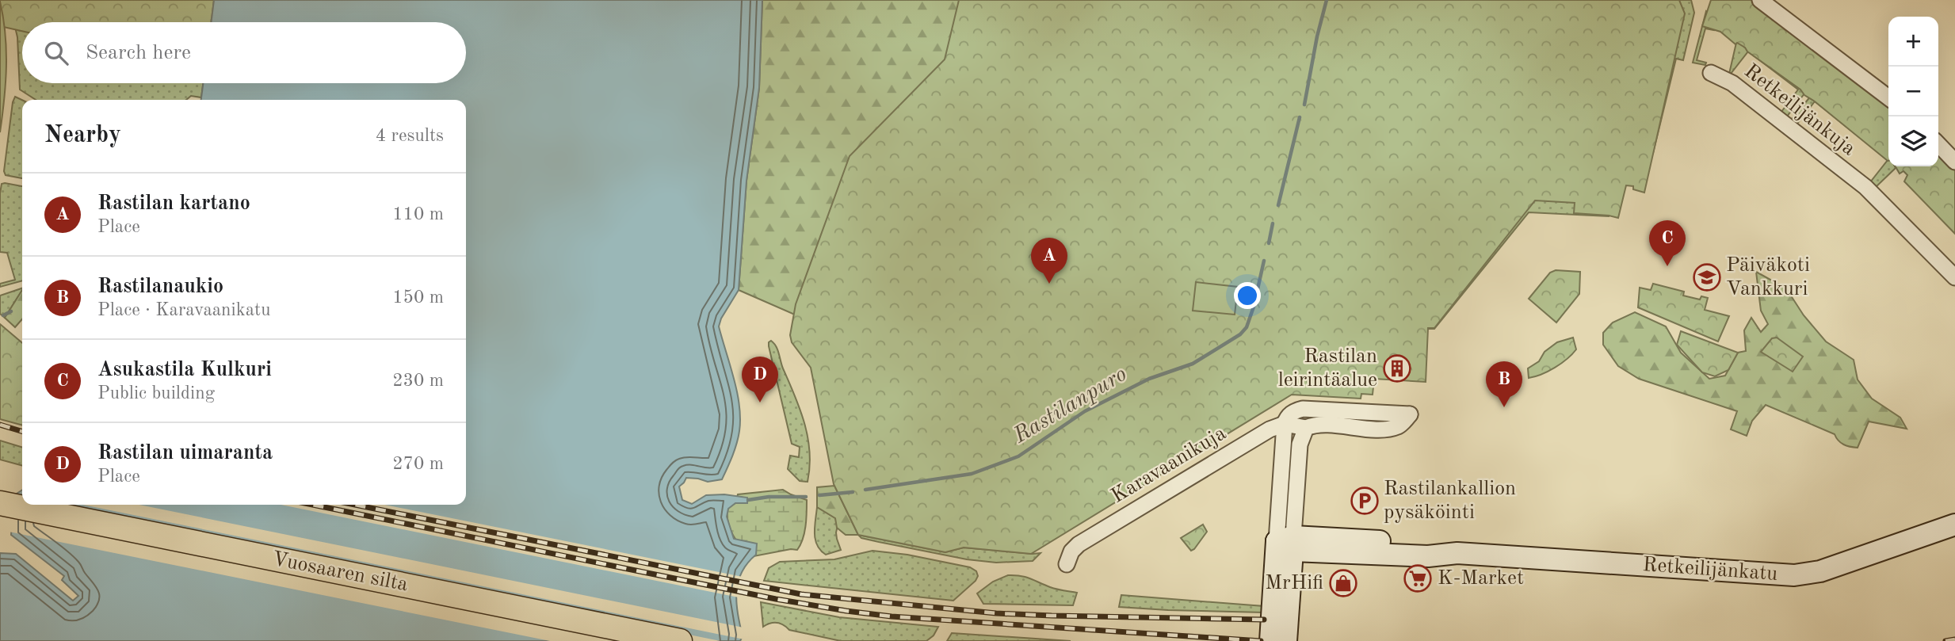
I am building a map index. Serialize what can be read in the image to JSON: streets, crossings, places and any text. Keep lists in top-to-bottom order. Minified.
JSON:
{"streets":{"main road":["Vuosaaren silta"],"street":["Retkeilijänkuja","Karavaanikuja","Retkeilijänkatu"]},"water":["Rastilanpuro"],"places":{"school or university":["Päiväkoti Vankkuri"],"building":["Rastilan leirintäalue"],"parking":["Rastilankallion pysäköinti"],"supermarket":["K-Market"],"shop":["MrHifi"]},"page":{"map_buttons":["+","−"],"search":"Search here","heading":["Nearby","4 results"],"list":[{"mark":"A","name":"Rastilan kartano","note":"Place","value":"110 m"},{"mark":"B","name":"Rastilanaukio","note":"Place · Karavaanikatu","value":"150 m"},{"mark":"C","name":"Asukastila Kulkuri","note":"Public building","value":"230 m"},{"mark":"D","name":"Rastilan uimaranta","note":"Place","value":"270 m"}],"pins":["C","A","D","B"]}}
